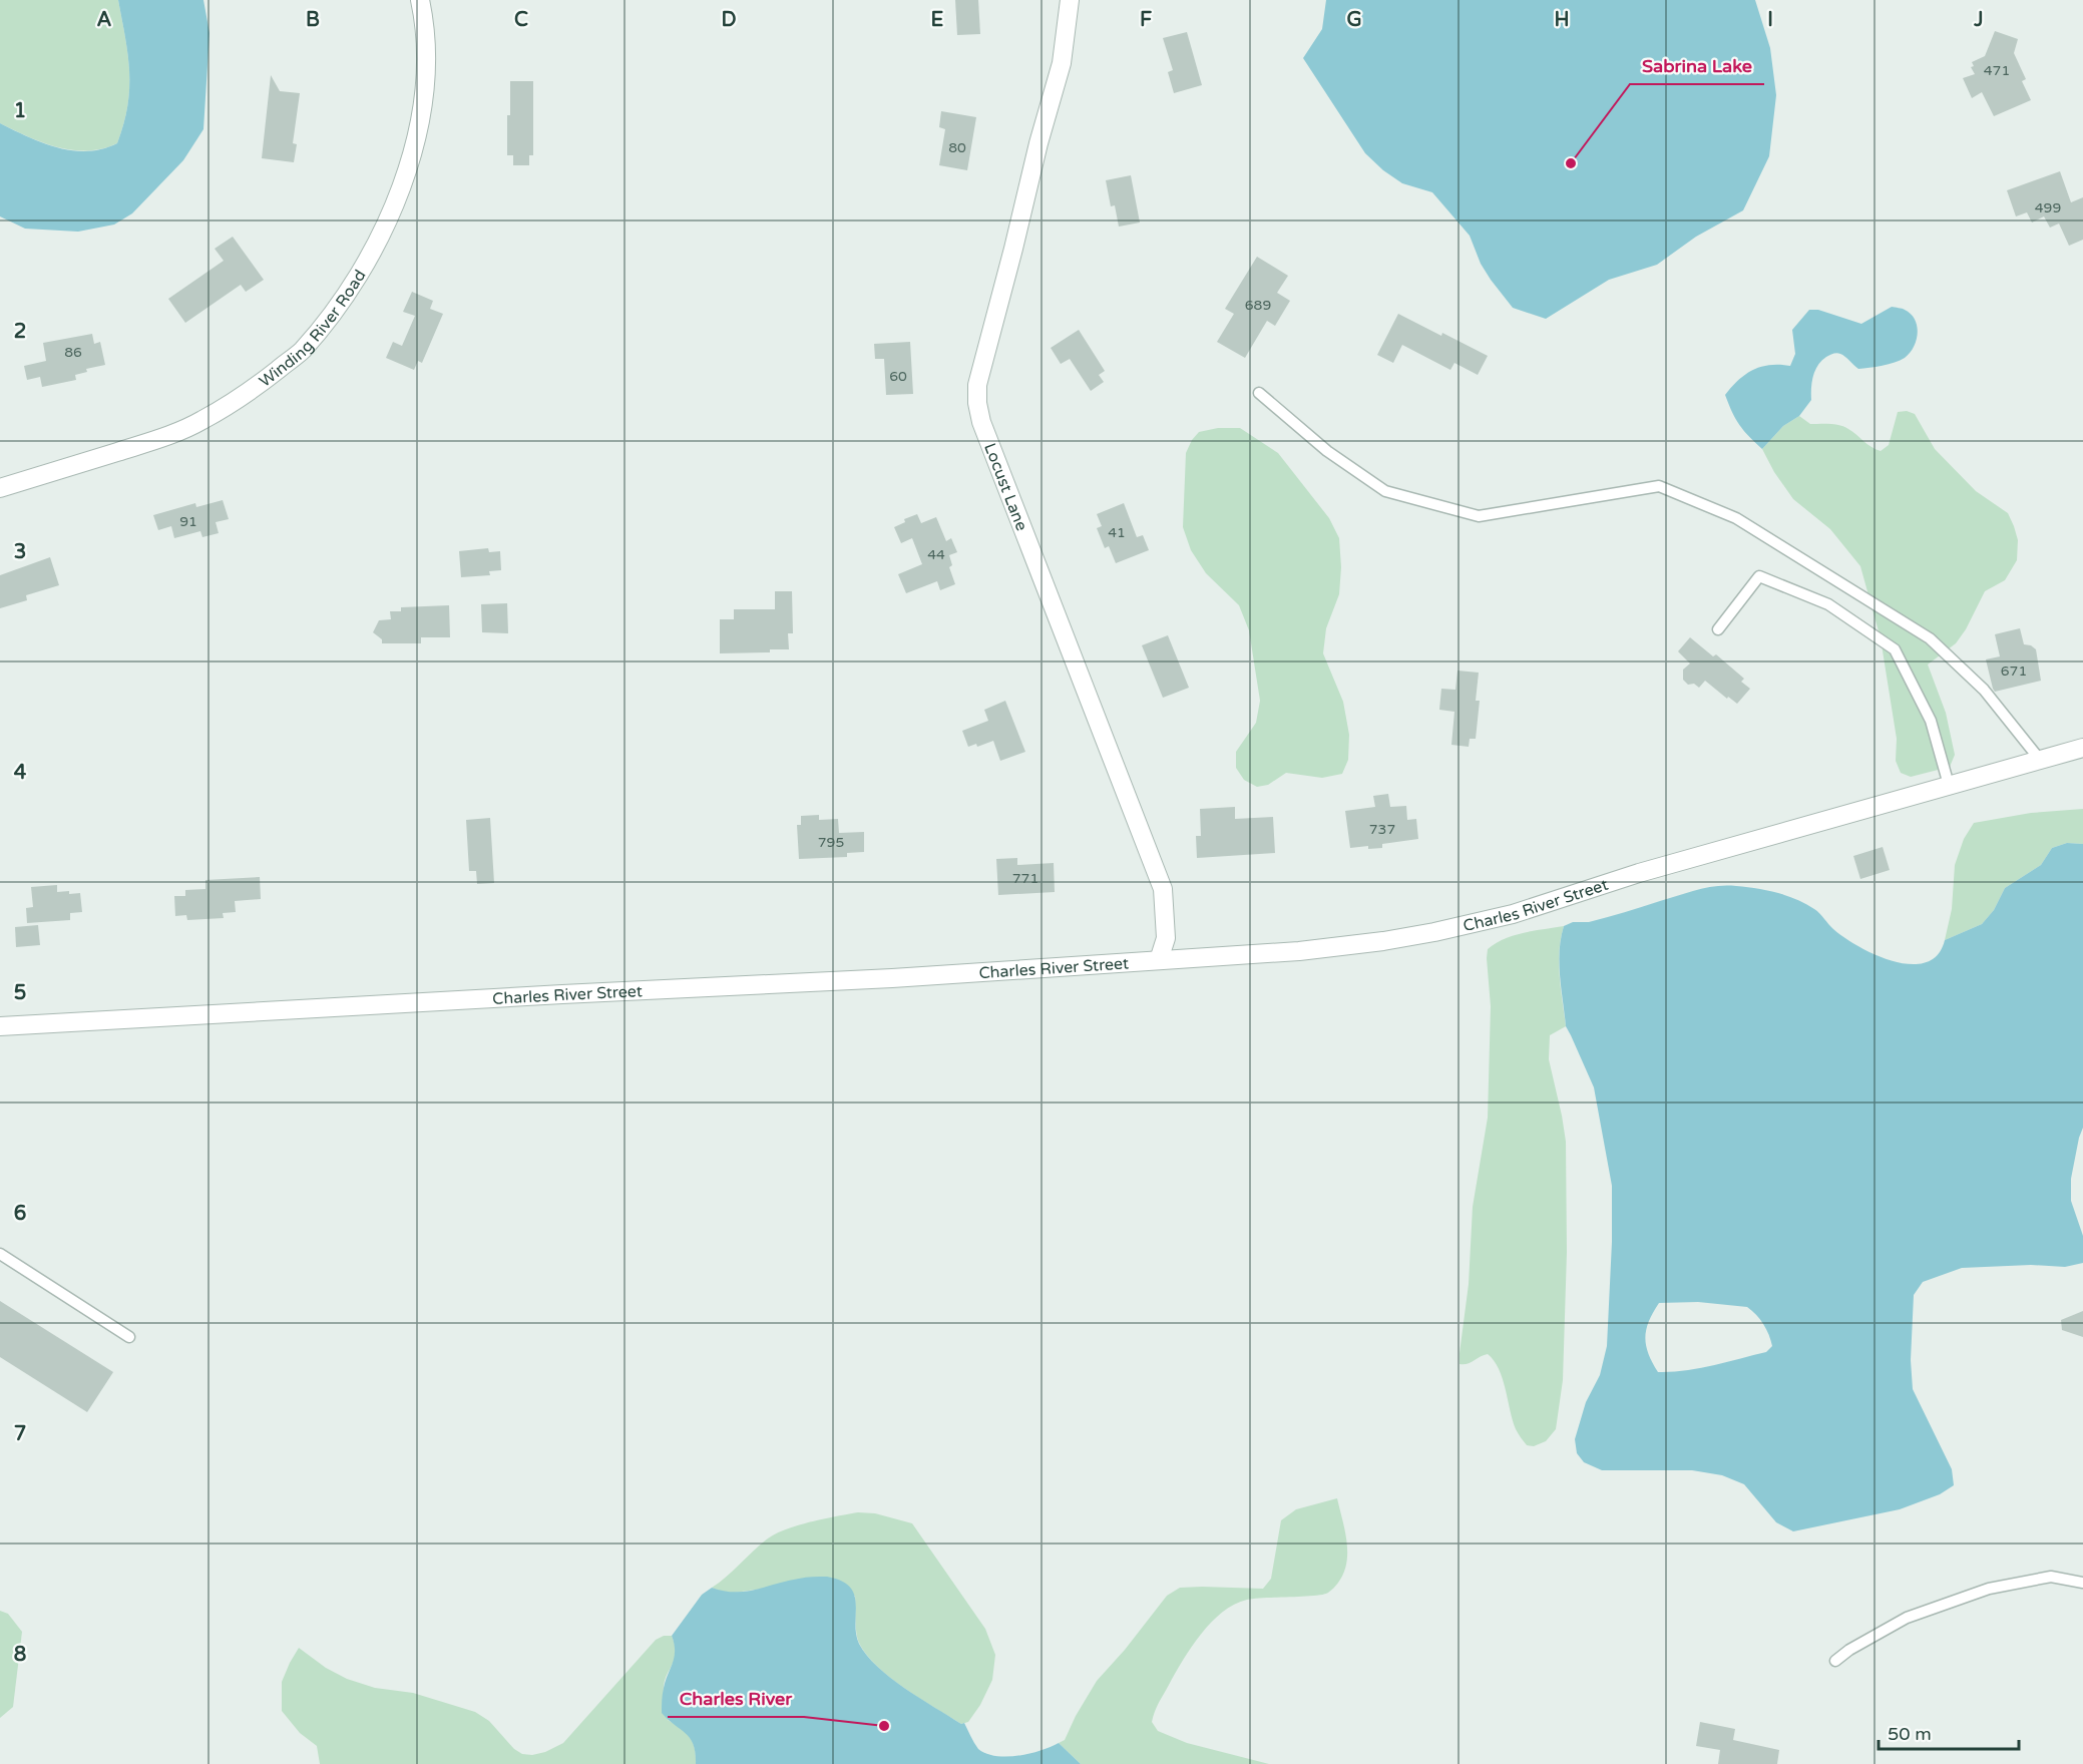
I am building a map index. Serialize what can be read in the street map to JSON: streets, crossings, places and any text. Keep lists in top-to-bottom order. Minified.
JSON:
{"streets":{"street":["Winding River Road","Locust Lane","Charles River Street"]},"crossings":[["Locust Lane","Charles River Street"]],"places":["Sabrina Lake","Charles River"],"house_numbers":["471","80","499","689","86","60","91","41","44","671","737","795","771"],"scale_bar":"50 m","grid":{"columns":["A","B","C","D","E","F","G","H","I","J"],"rows":["1","2","3","4","5","6","7","8"]}}
